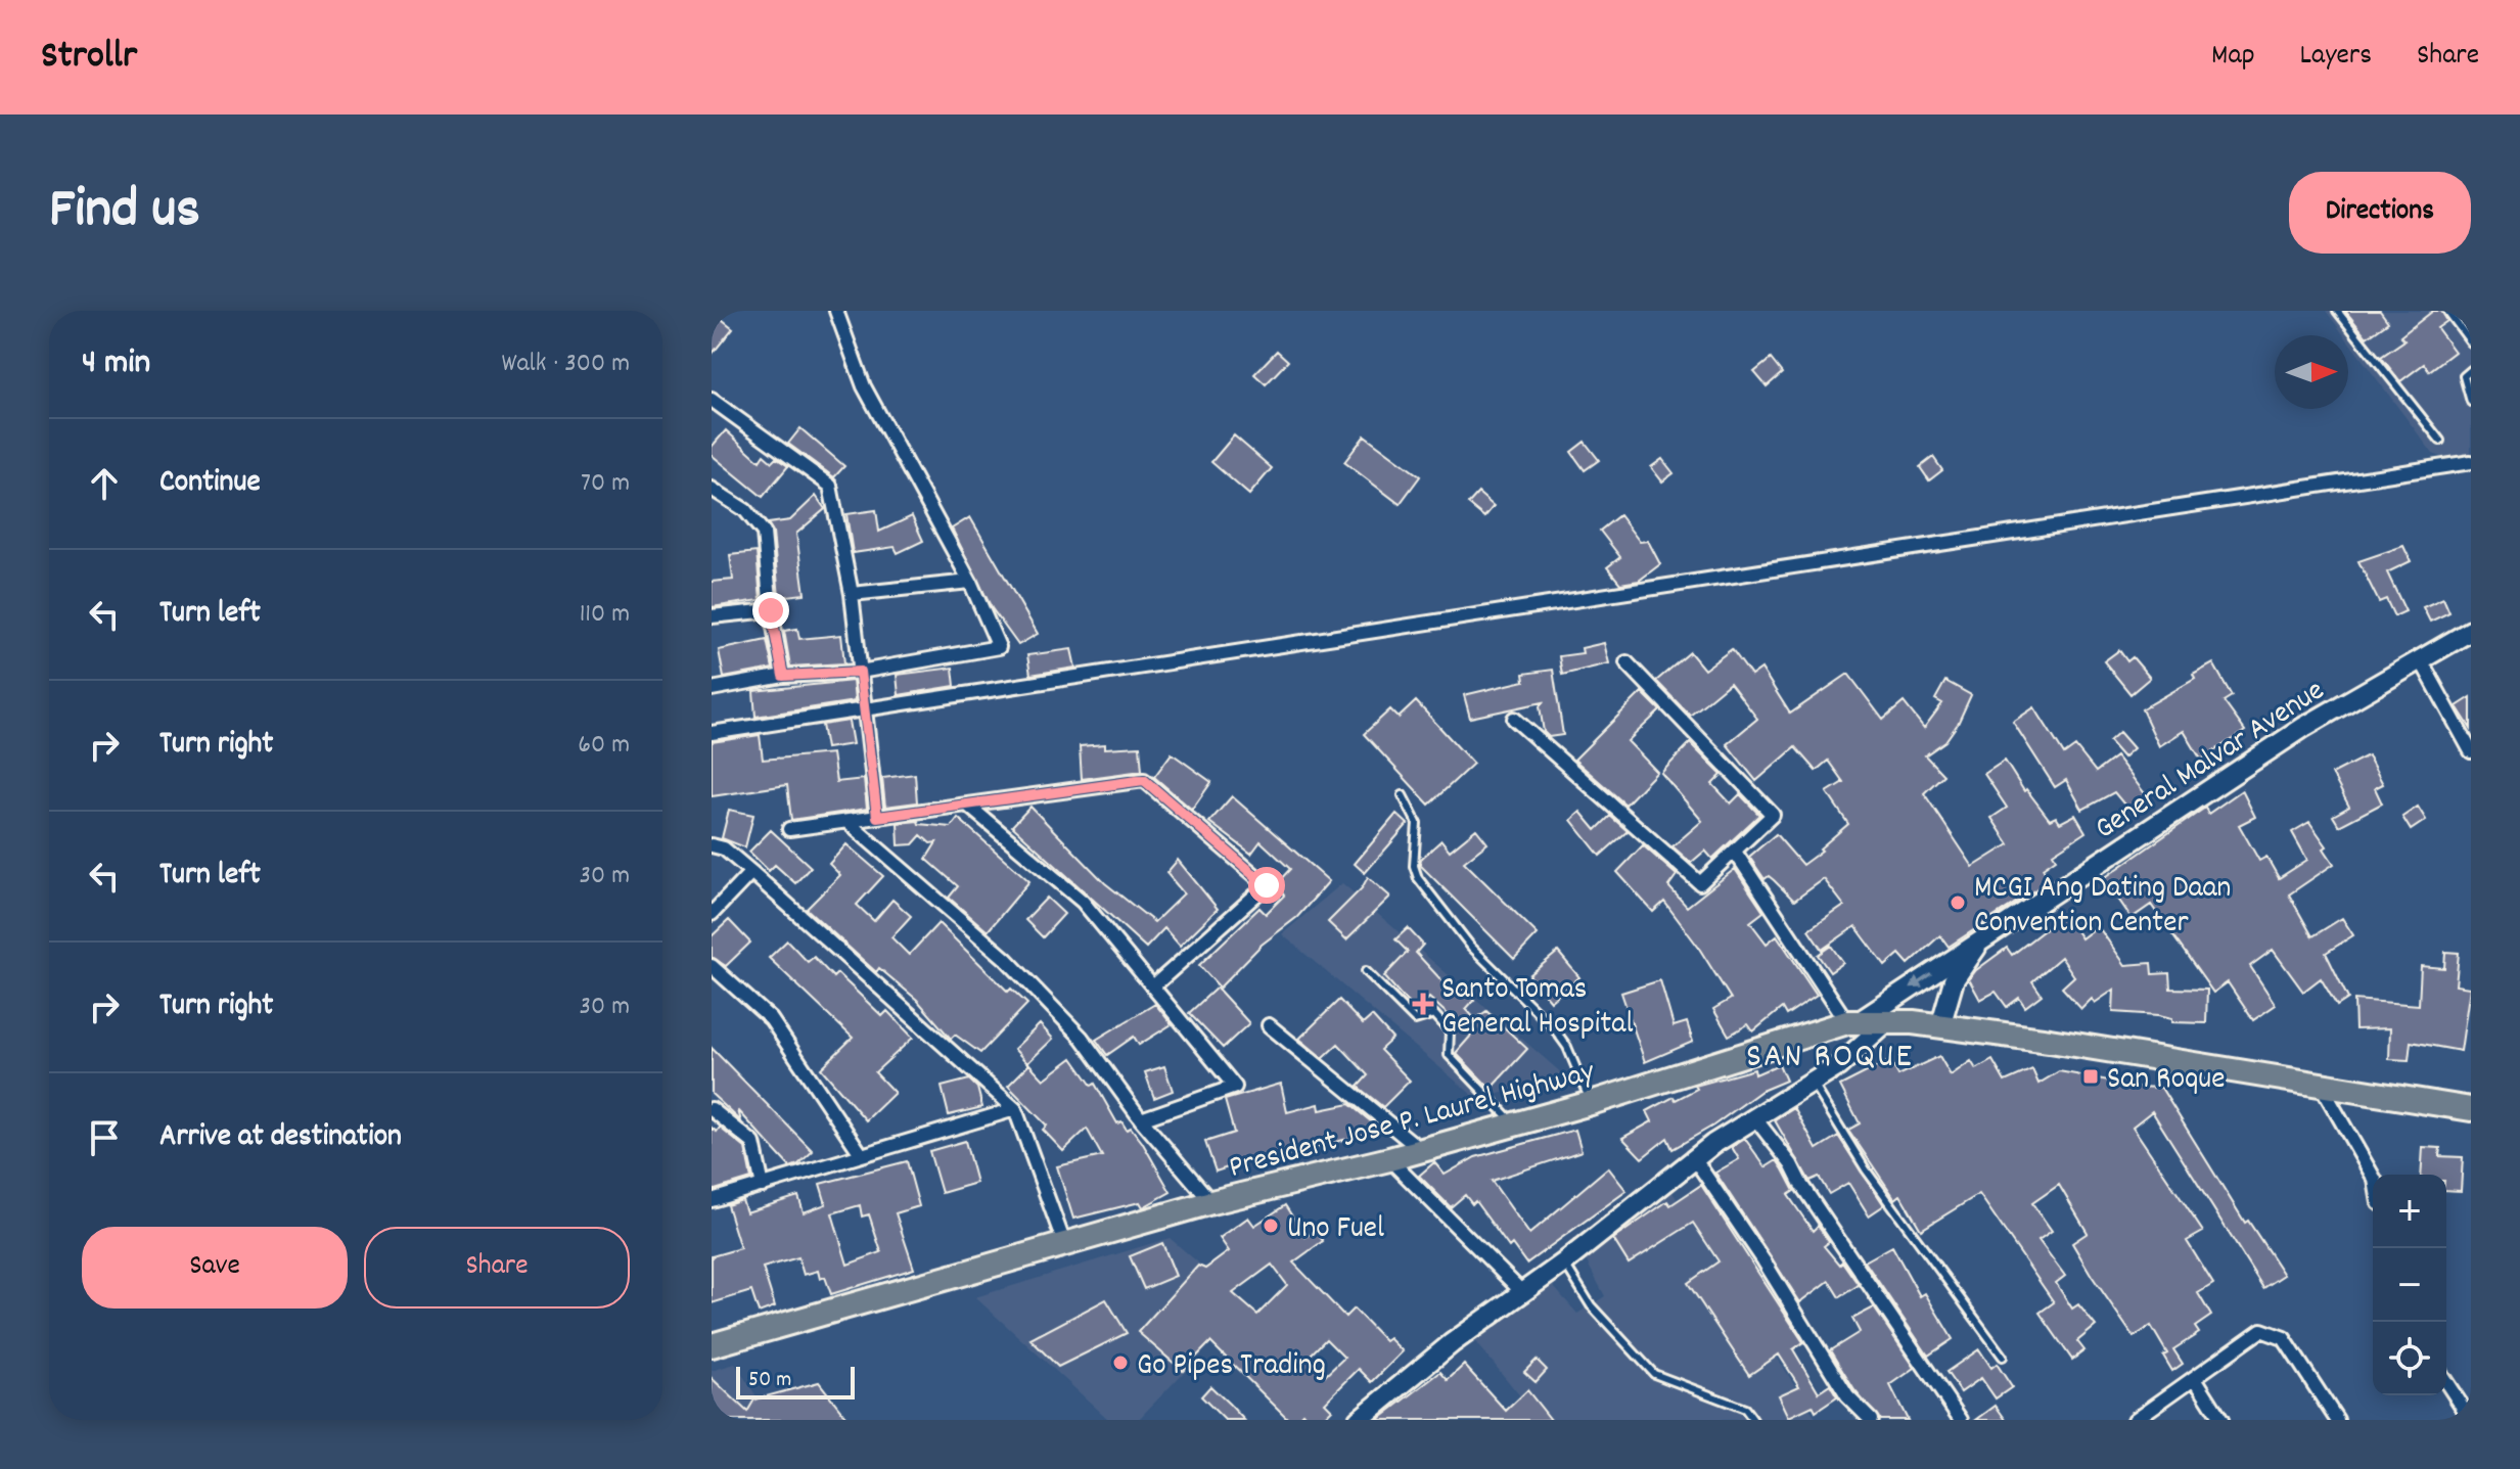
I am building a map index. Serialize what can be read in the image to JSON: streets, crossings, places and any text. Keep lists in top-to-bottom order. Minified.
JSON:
{"streets":{"highway":["President Jose P. Laurel Highway"],"main road":["General Malvar Avenue"]},"crossings":[["General Malvar Avenue","President Jose P. Laurel Highway"]],"districts":["SAN ROQUE"],"places":{"other":["MCGI Ang Dating Daan Convention Center","Uno Fuel","Go Pipes Trading"],"health":["Santo Tomas General Hospital"],"transit":["San Roque"]},"scale_bar":"50 m","north":"right","page":{"header":"Strollr","nav":["Map","Layers","Share"],"title":"Find us","buttons":["Directions",["Save","Share"]],"heading":["4 min","Walk · 300 m"],"list":[["Continue","70 m"],["Turn left","110 m"],["Turn right","60 m"],["Turn left","30 m"],["Turn right","30 m"],"Arrive at destination"],"map_buttons":["+","−"],"scale":"50 m"}}
